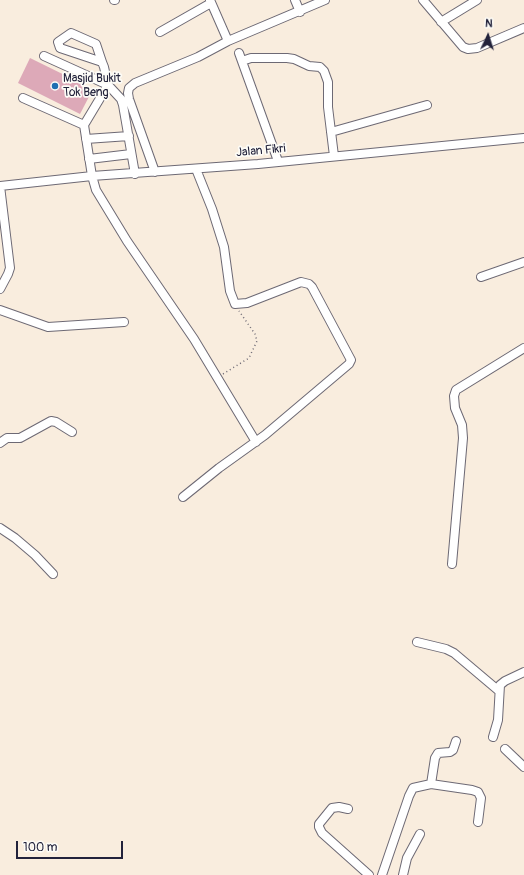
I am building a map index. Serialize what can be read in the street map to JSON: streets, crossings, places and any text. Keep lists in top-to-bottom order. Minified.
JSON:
{"streets":{"street":["Jalan Fikri"]},"places":["Masjid Bukit Tok Beng"],"scale_bar":"100 m","north":"top"}
